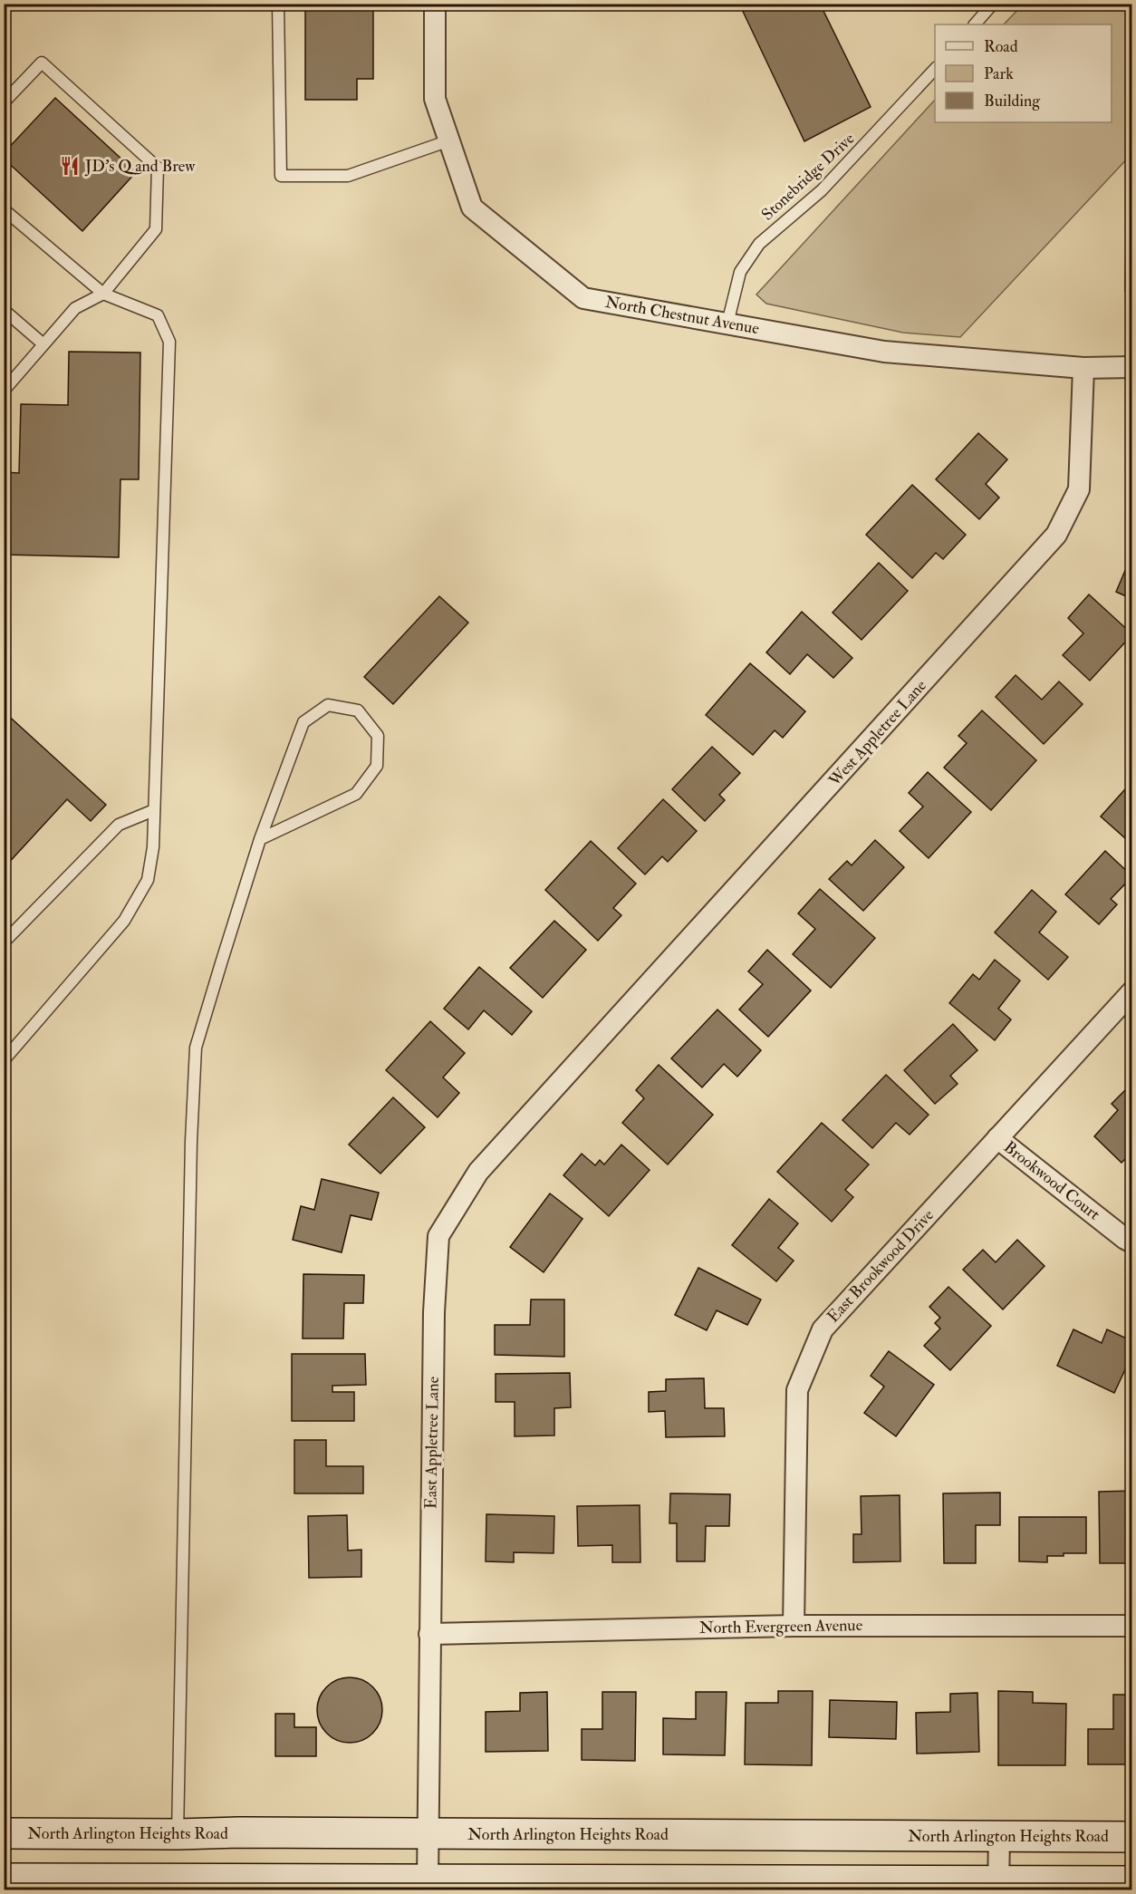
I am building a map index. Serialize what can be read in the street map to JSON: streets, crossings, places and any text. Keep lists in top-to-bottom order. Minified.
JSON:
{"streets":{"main road":["North Arlington Heights Road"],"street":["North Chestnut Avenue","West Appletree Lane","Brookwood Court","East Brookwood Drive","East Appletree Lane","North Evergreen Avenue"],"lane":["Stonebridge Drive"]},"crossings":[["Stonebridge Drive","North Chestnut Avenue"],["North Chestnut Avenue","West Appletree Lane"],["West Appletree Lane","East Appletree Lane"],["Brookwood Court","East Brookwood Drive"],["East Brookwood Drive","North Evergreen Avenue"],["East Appletree Lane","North Evergreen Avenue"],["East Appletree Lane","North Arlington Heights Road"]],"places":{"restaurant":["JD's Q and Brew"]},"legend":["Road","Park","Building"]}
